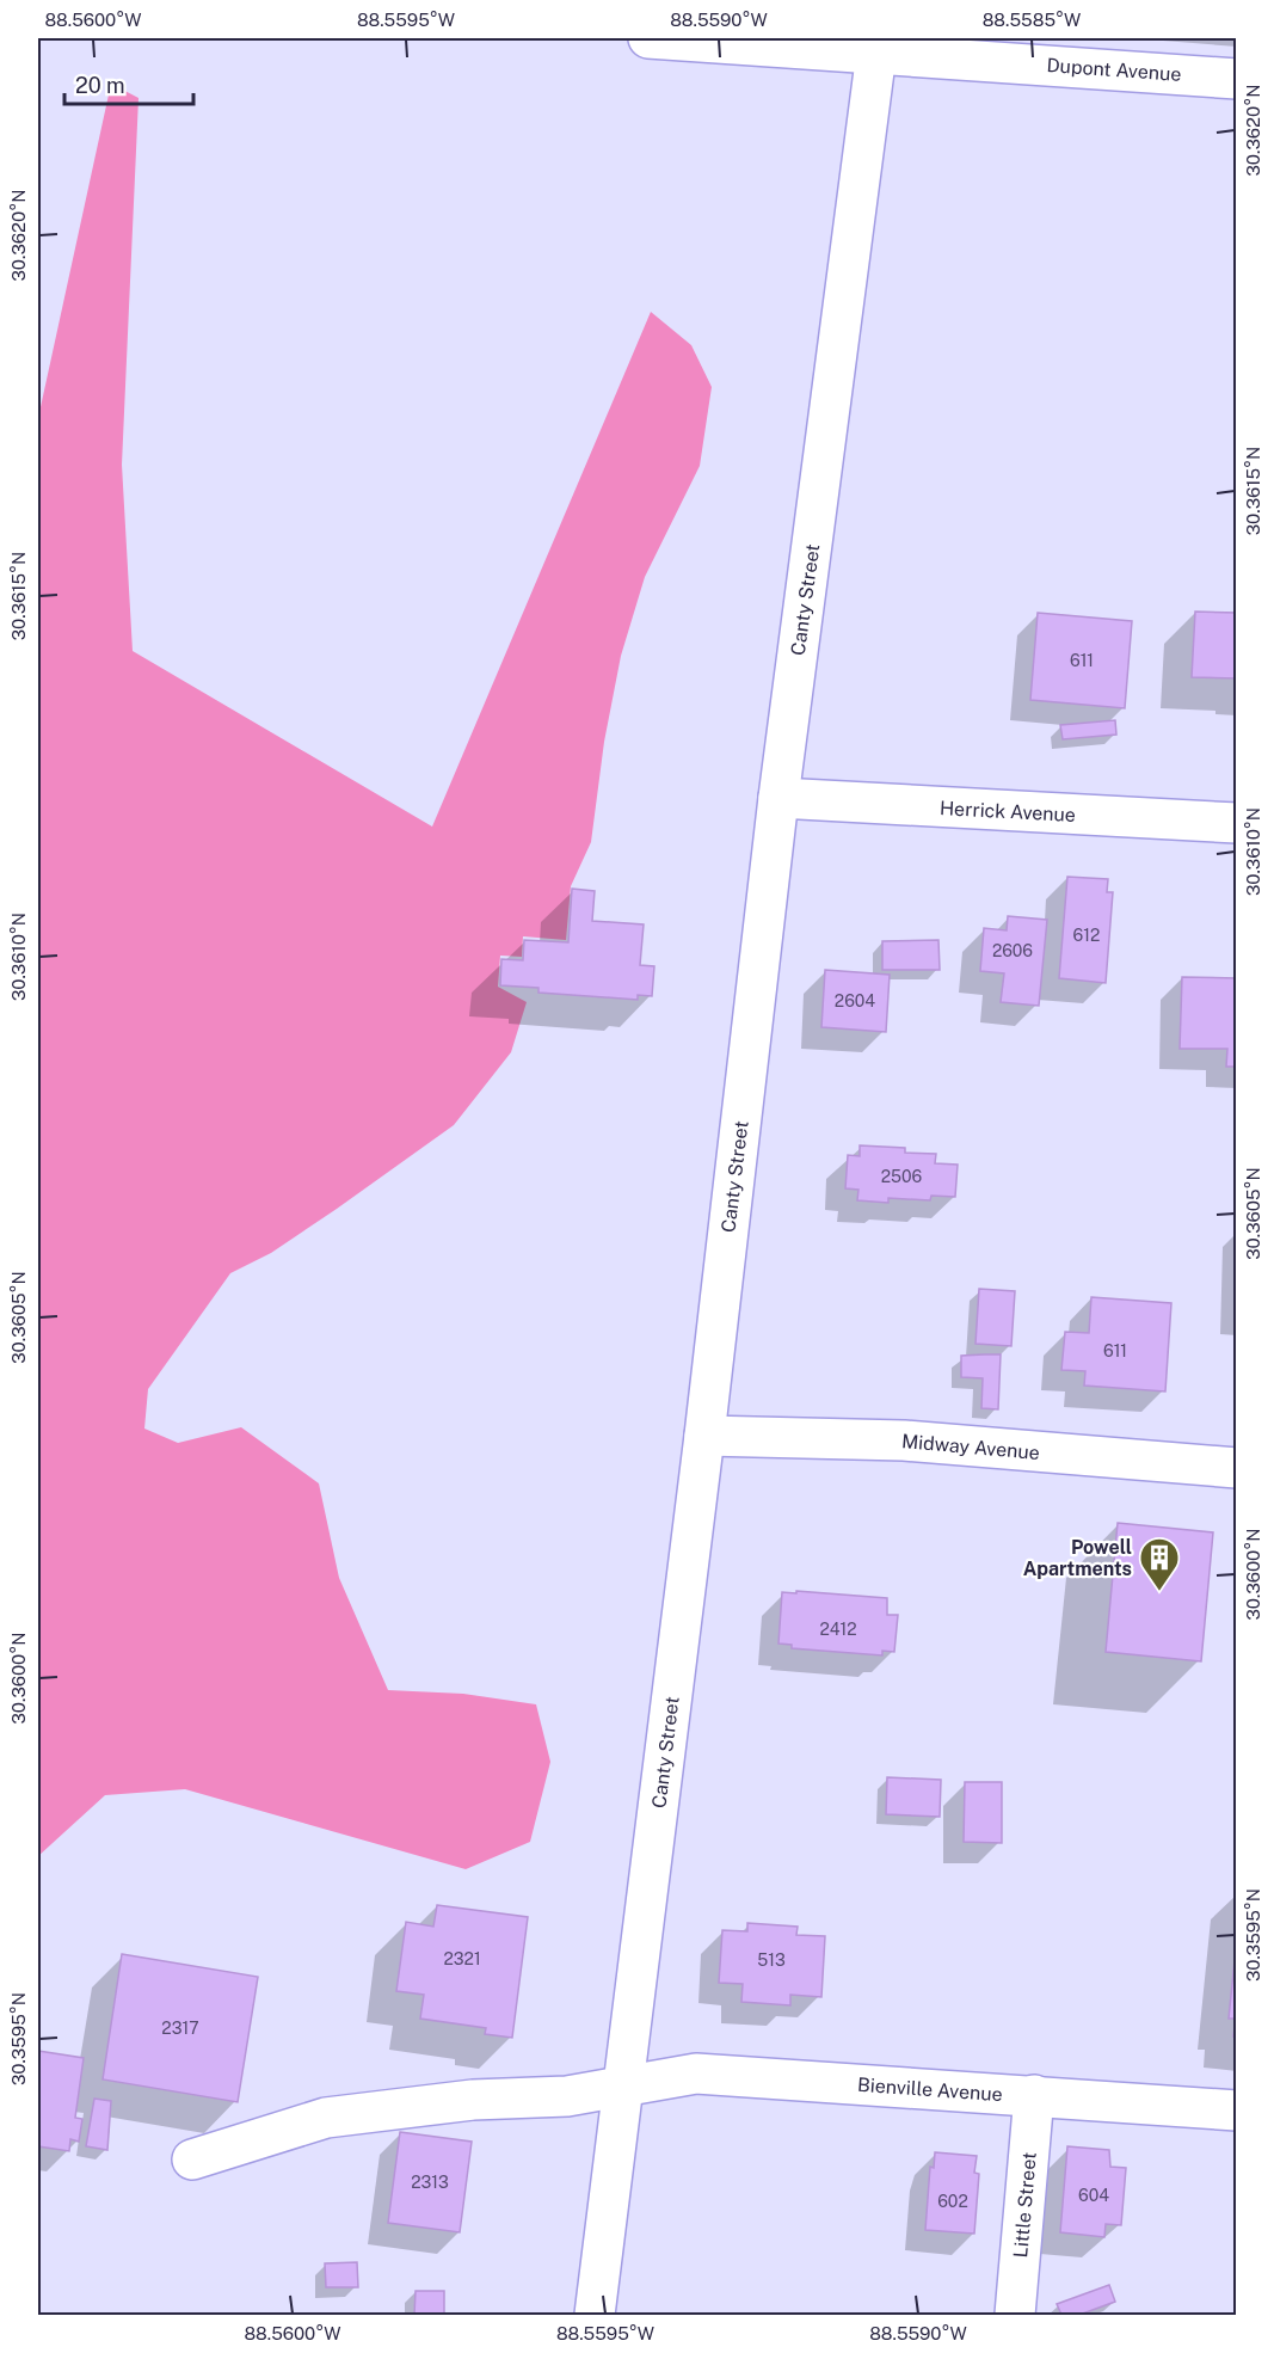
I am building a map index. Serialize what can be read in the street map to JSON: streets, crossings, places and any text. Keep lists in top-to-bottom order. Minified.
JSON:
{"streets":{"street":["Dupont Avenue","Canty Street","Herrick Avenue","Midway Avenue","Bienville Avenue","Little Street"]},"crossings":[["Dupont Avenue","Canty Street"],["Canty Street","Herrick Avenue"],["Canty Street","Midway Avenue"],["Canty Street","Bienville Avenue"],["Bienville Avenue","Little Street"]],"places":{"building":["Powell Apartments"]},"house_numbers":["611","612","2606","2604","2506","611","2412","2321","513","2317","2313","604","602"],"scale_bar":"20 m","coordinates":["88.5600°W","88.5595°W","88.5590°W","88.5585°W","30.3620°N","30.3615°N","30.3610°N","30.3605°N","30.3600°N","30.3595°N"]}
